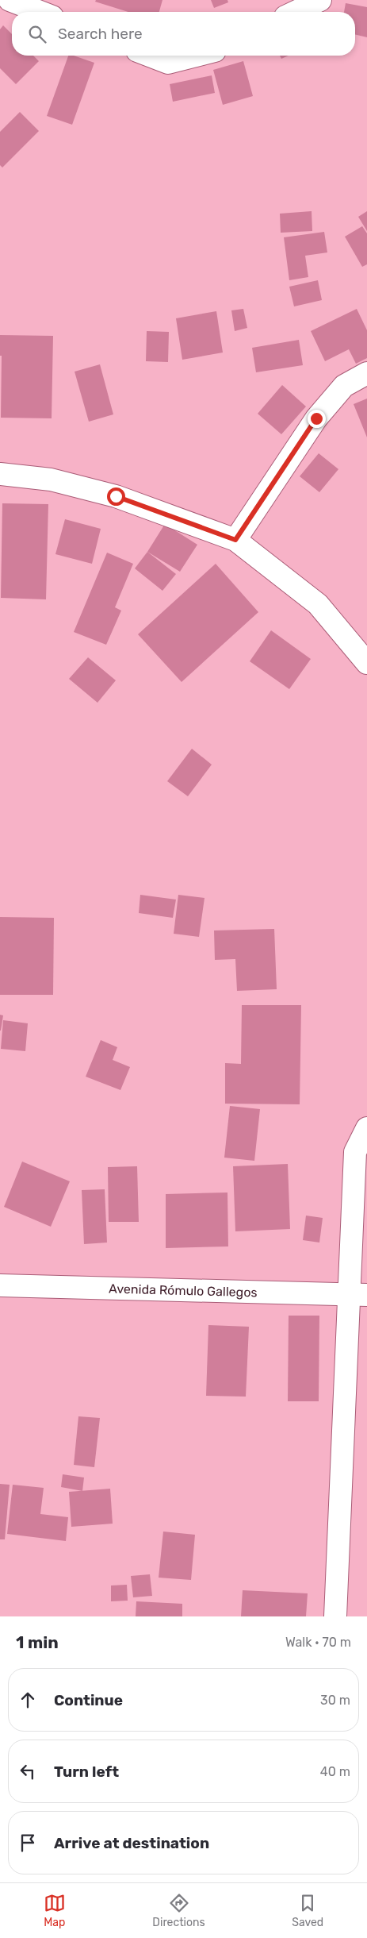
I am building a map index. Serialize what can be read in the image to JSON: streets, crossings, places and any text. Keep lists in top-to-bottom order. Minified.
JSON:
{"streets":{"street":["Avenida Rómulo Gallegos"]},"page":{"search":"Search here","heading":["1 min","Walk · 70 m"],"list":[["Continue","30 m"],["Turn left","40 m"],"Arrive at destination"],"nav":["Map","Directions","Saved"]}}
